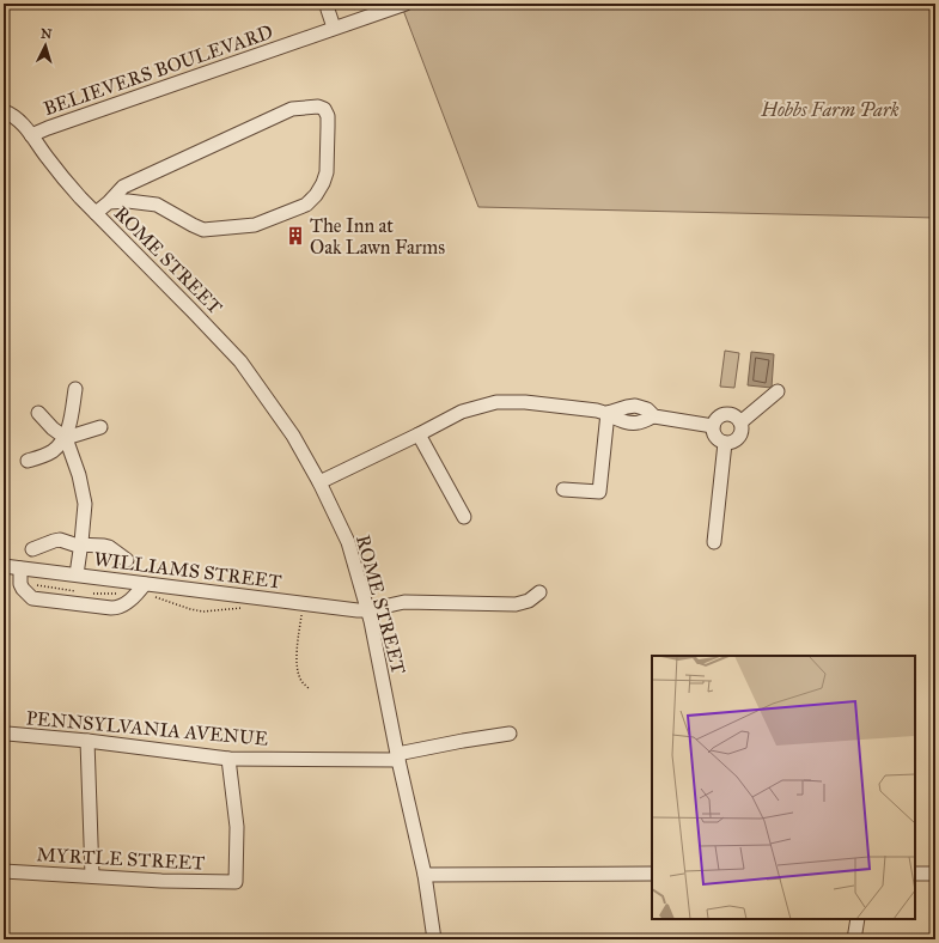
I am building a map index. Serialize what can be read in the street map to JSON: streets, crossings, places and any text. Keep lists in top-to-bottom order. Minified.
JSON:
{"streets":{"street":["BELIEVERS BOULEVARD","ROME STREET","WILLIAMS STREET","PENNSYLVANIA AVENUE","MYRTLE STREET"]},"crossings":[["BELIEVERS BOULEVARD","ROME STREET"],["ROME STREET","WILLIAMS STREET"],["ROME STREET","PENNSYLVANIA AVENUE"],["PENNSYLVANIA AVENUE","MYRTLE STREET"]],"parks":["Hobbs Farm Park"],"places":{"building":["The Inn at Oak Lawn Farms"]},"north":"top"}
